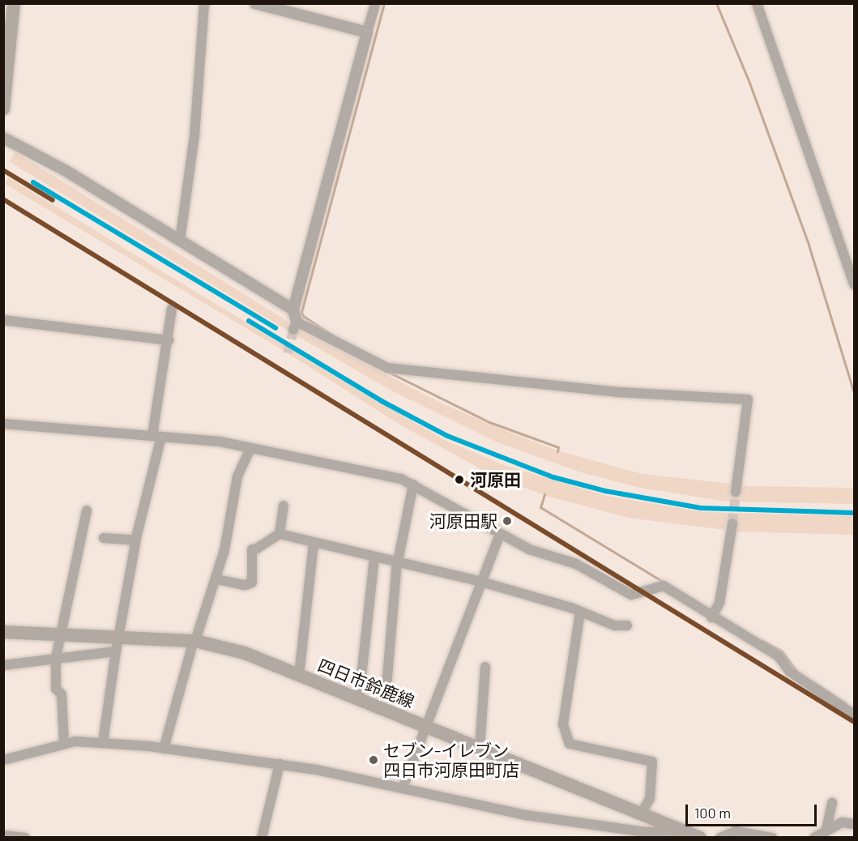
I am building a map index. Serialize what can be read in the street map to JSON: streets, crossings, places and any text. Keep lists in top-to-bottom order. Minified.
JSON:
{"streets":{"main road":["四日市鈴鹿線"]},"places":["河原田","河原田駅","セブン-イレブン 四日市河原田町店"],"scale_bar":"100 m"}
